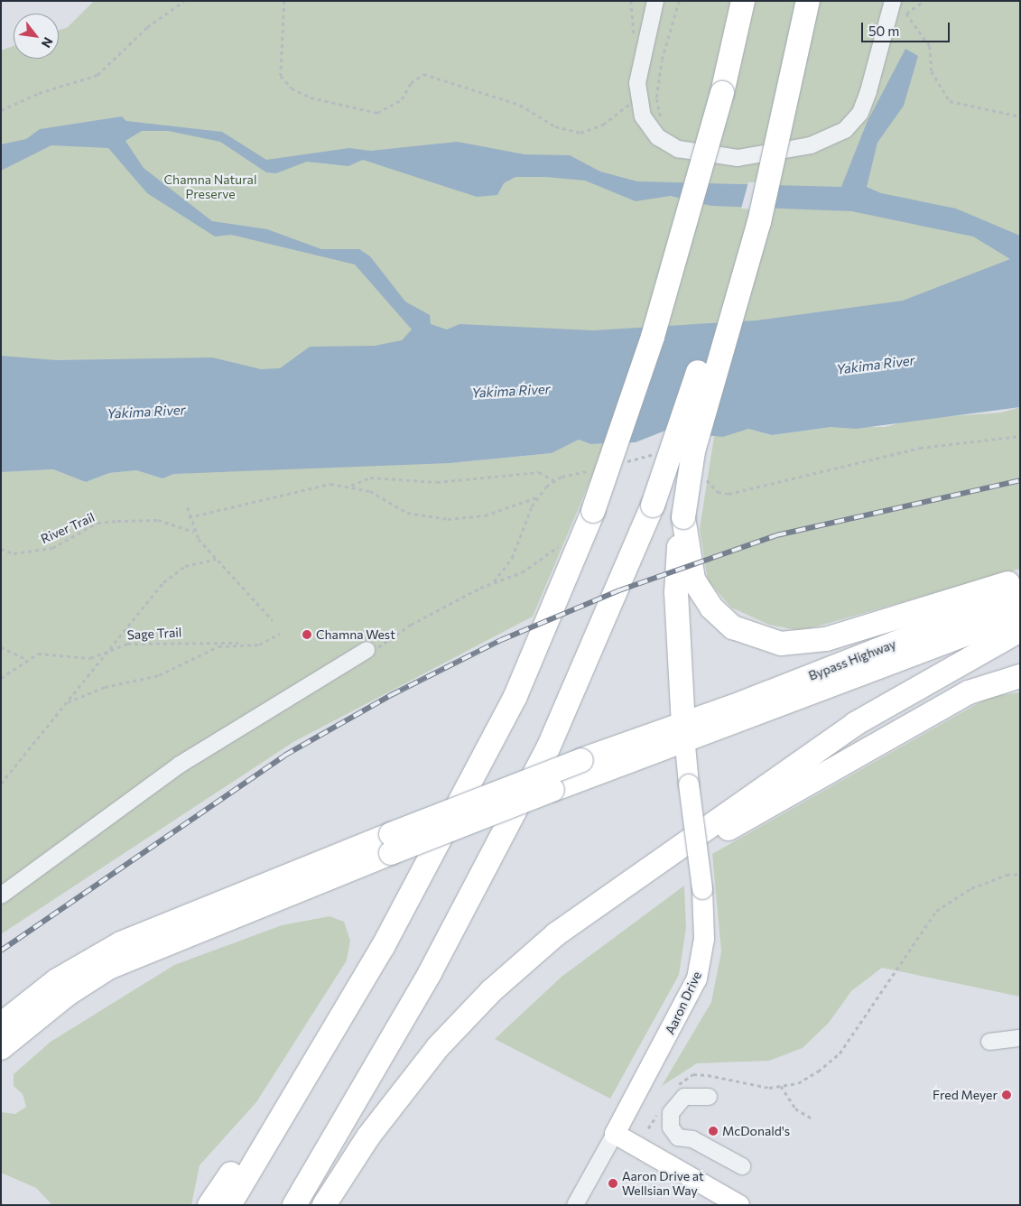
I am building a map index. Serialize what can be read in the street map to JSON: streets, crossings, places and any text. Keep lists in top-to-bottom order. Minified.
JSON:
{"streets":{"highway":["Bypass Highway"],"main road":["Aaron Drive"],"path":["River Trail","Sage Trail"]},"crossings":[["Bypass Highway","Aaron Drive"]],"water":["Yakima River"],"parks":["Chamna Natural Preserve"],"places":["Chamna West","Fred Meyer","McDonald's","Aaron Drive at Wellsian Way"],"scale_bar":"50 m","north":"bottom right"}
